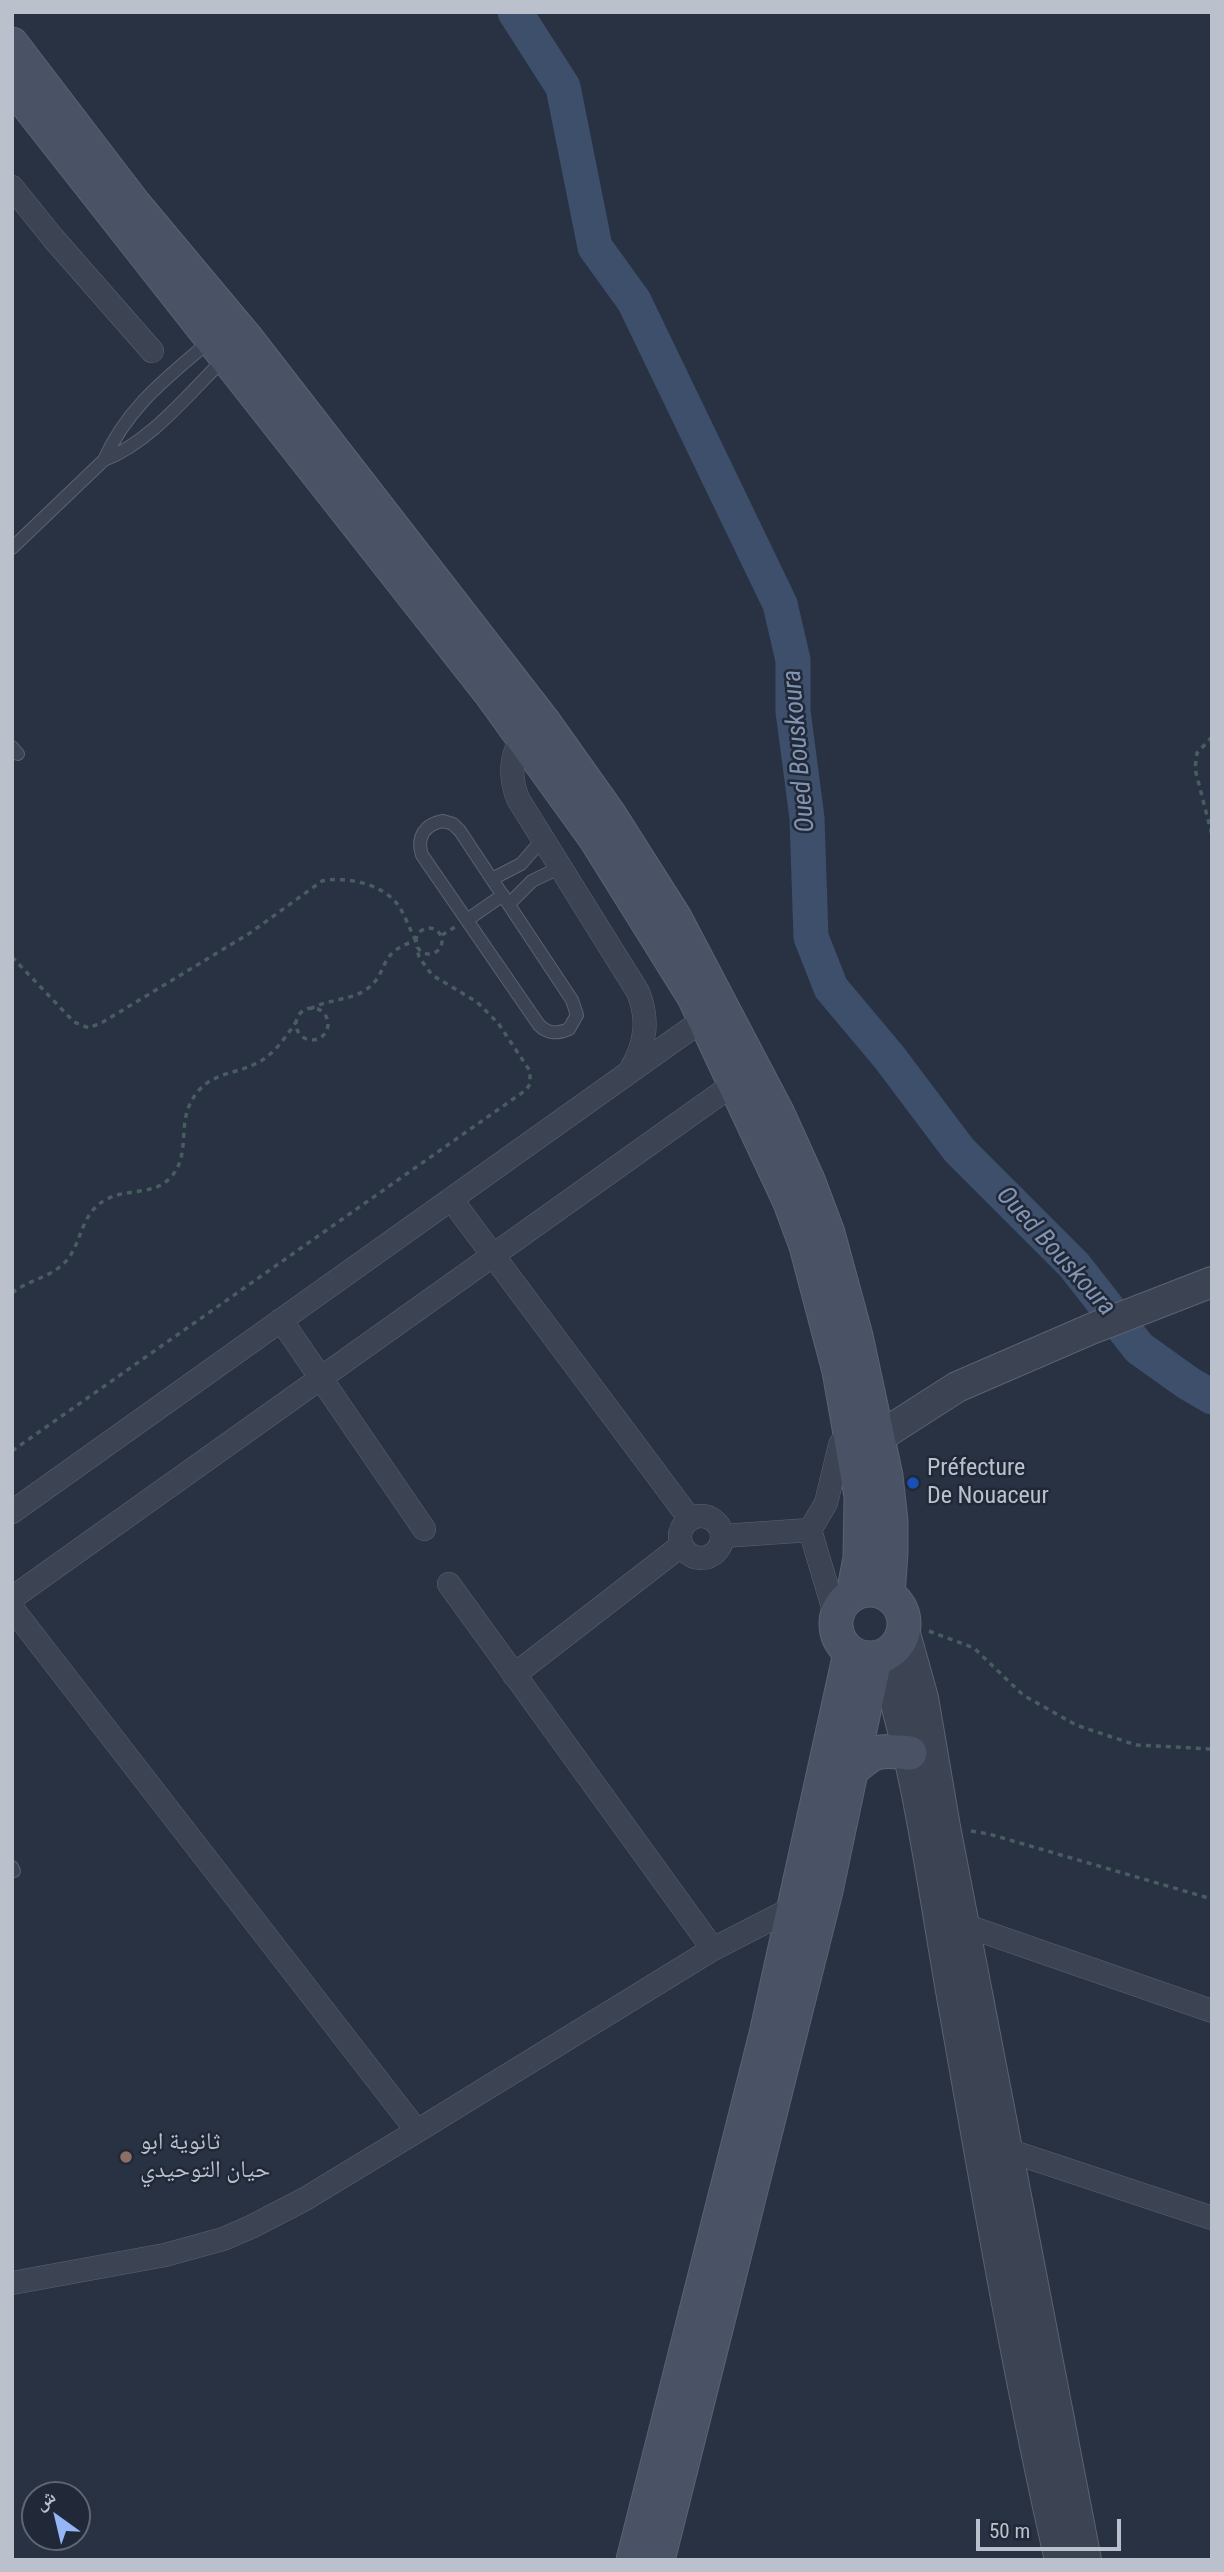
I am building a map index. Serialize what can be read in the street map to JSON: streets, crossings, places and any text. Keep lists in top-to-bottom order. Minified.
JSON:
{"water":["Oued Bouskoura"],"places":["Préfecture De Nouaceur","ثانوية ابو حيان التوحيدي"],"scale_bar":"50 m","north":"top left"}
